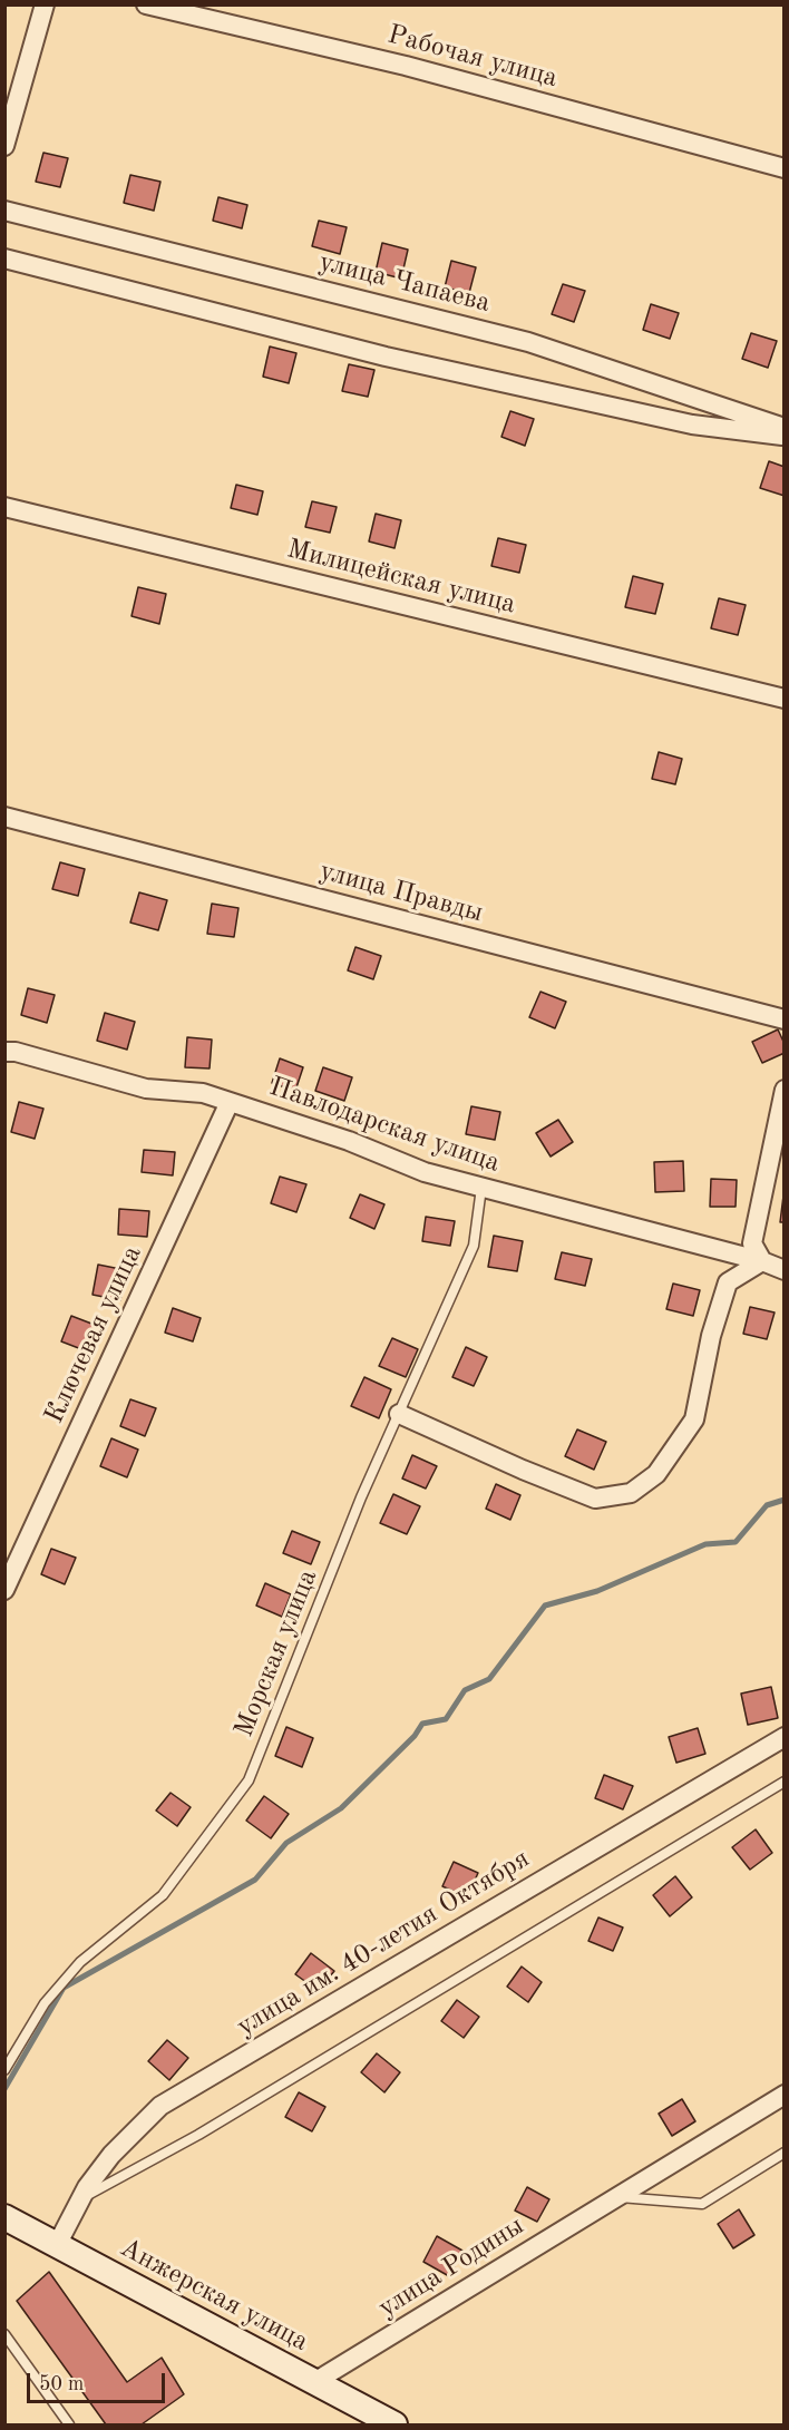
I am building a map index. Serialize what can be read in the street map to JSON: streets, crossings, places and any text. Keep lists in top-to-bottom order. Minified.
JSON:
{"streets":{"street":["Рабочая улица","улица Чапаева","Милицейская улица","улица Правды","Павлодарская улица","Ключевая улица","улица им. 40-летия Октября","улица Родины","Анжерская улица"],"lane":["Морская улица"]},"crossings":[["Павлодарская улица","Ключевая улица"],["Павлодарская улица","Морская улица"],["улица им. 40-летия Октября","Анжерская улица"],["улица Родины","Анжерская улица"]],"scale_bar":"50 m"}
